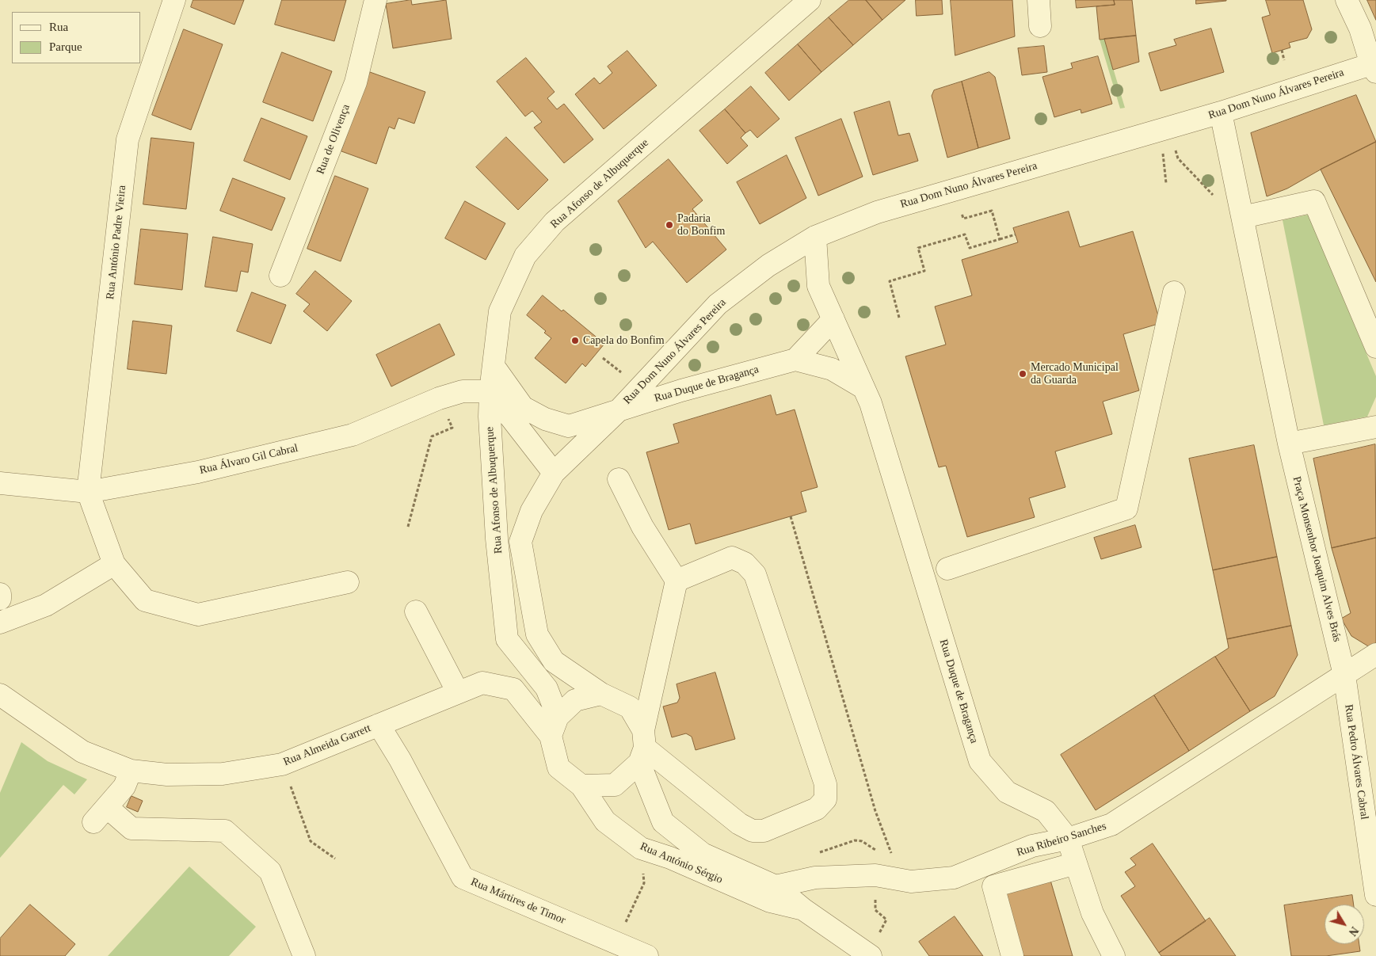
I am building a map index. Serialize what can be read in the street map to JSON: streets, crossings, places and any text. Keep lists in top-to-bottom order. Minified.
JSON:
{"streets":{"street":["Rua Dom Nuno Álvares Pereira","Rua de Olivença","Rua Afonso de Albuquerque","Rua António Padre Vieira","Rua Duque de Bragança","Rua Álvaro Gil Cabral","Praça Monsenhor Joaquim Alves Brás","Rua Almeida Garrett","Rua Pedro Álvares Cabral","Rua Ribeiro Sanches","Rua António Sérgio","Rua Mártires de Timor"]},"crossings":[["Rua Dom Nuno Álvares Pereira","Rua Afonso de Albuquerque"],["Rua Dom Nuno Álvares Pereira","Rua Duque de Bragança"],["Rua Dom Nuno Álvares Pereira","Praça Monsenhor Joaquim Alves Brás"],["Rua Dom Nuno Álvares Pereira","Rua Almeida Garrett"],["Rua Dom Nuno Álvares Pereira","Rua António Sérgio"],["Rua Afonso de Albuquerque","Rua Álvaro Gil Cabral"],["Rua Afonso de Albuquerque","Rua Almeida Garrett"],["Rua Afonso de Albuquerque","Rua António Sérgio"],["Rua António Padre Vieira","Rua Álvaro Gil Cabral"],["Rua Duque de Bragança","Rua Ribeiro Sanches"],["Praça Monsenhor Joaquim Alves Brás","Rua Pedro Álvares Cabral"],["Praça Monsenhor Joaquim Alves Brás","Rua Ribeiro Sanches"],["Rua Almeida Garrett","Rua António Sérgio"],["Rua Almeida Garrett","Rua Mártires de Timor"],["Rua Pedro Álvares Cabral","Rua Ribeiro Sanches"],["Rua Ribeiro Sanches","Rua António Sérgio"]],"places":["Padaria do Bonfim","Capela do Bonfim","Mercado Municipal da Guarda"],"legend":["Rua","Parque"],"north":"bottom right"}
